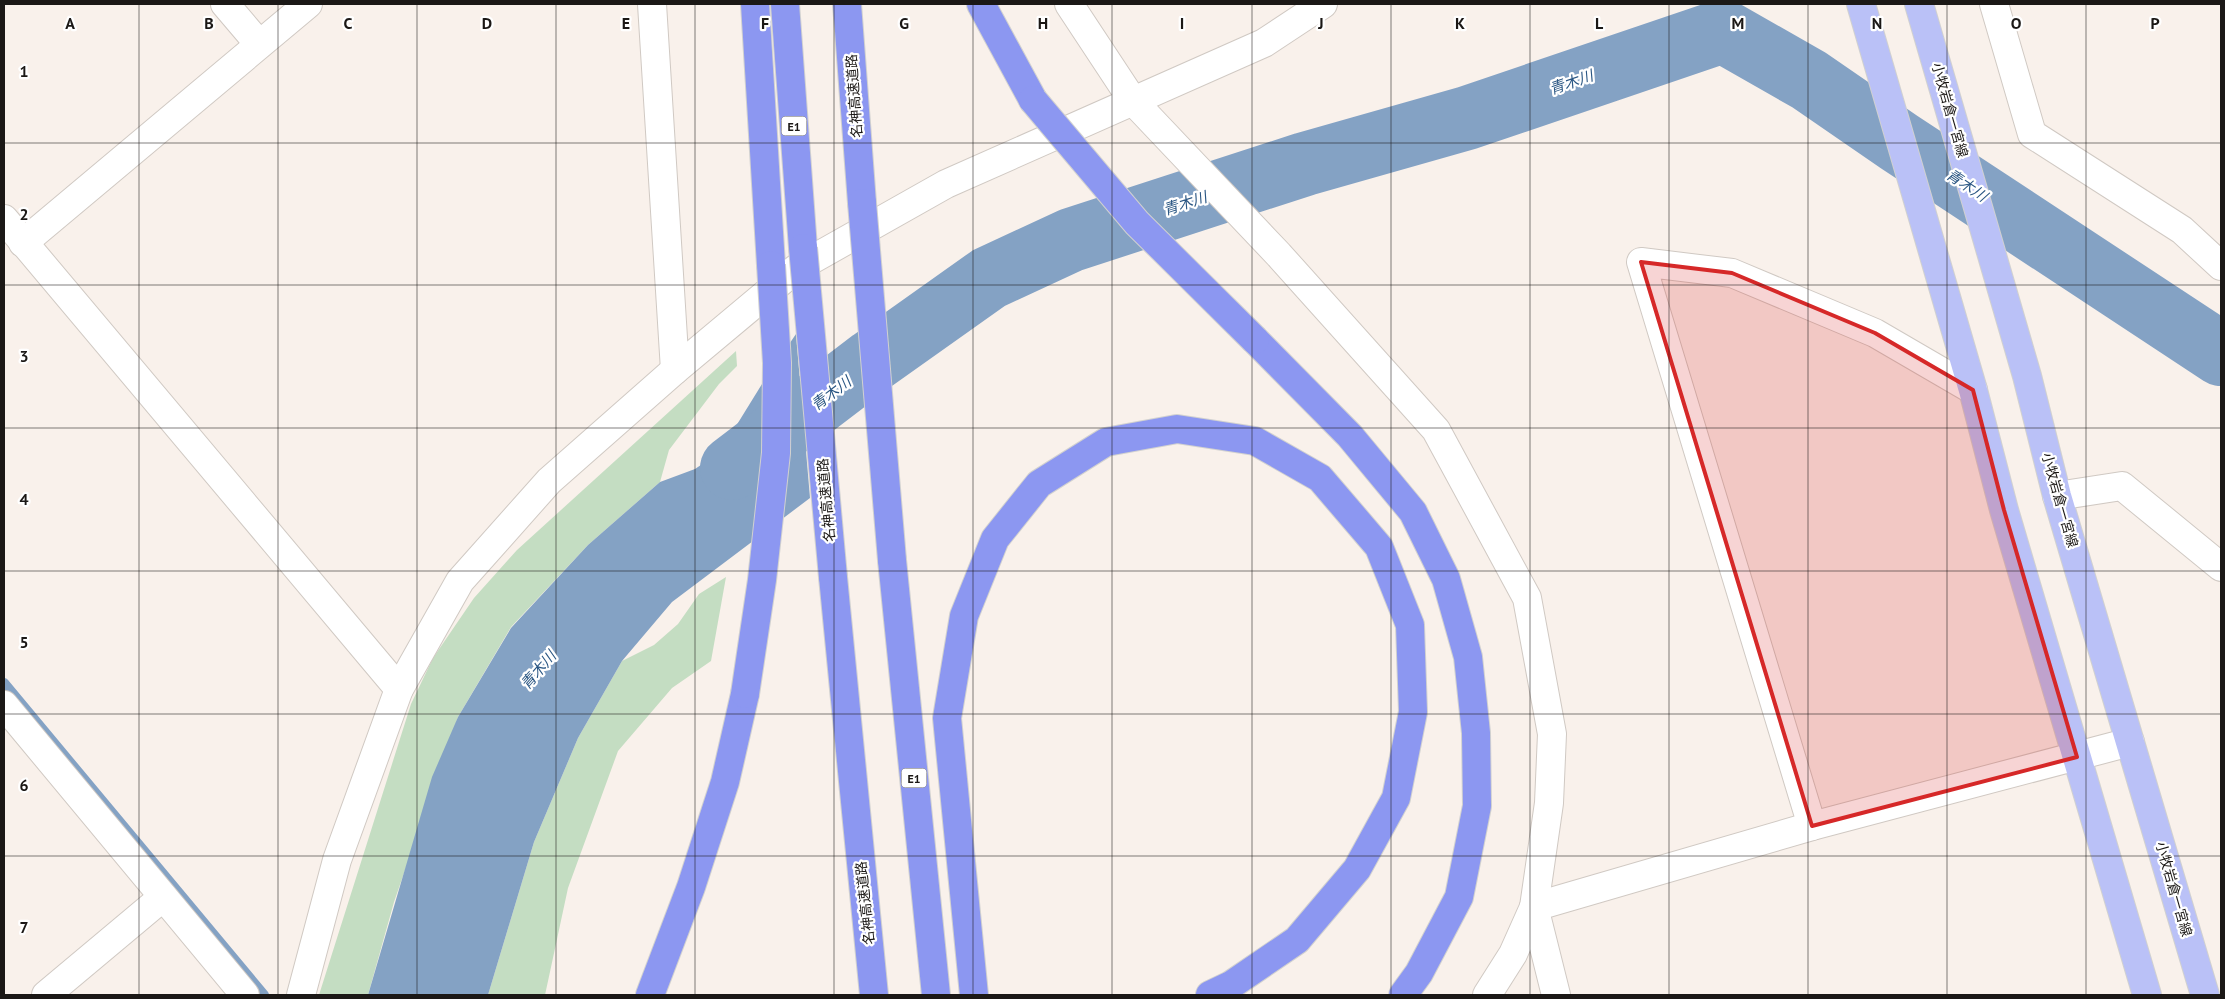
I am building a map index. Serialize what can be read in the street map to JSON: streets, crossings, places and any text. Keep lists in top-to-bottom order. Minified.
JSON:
{"streets":{"highway":["名神高速道路","E1"],"main road":["小牧岩倉一宮線"]},"water":["青木川"],"grid":{"columns":["A","B","C","D","E","F","G","H","I","J","K","L","M","N","O","P"],"rows":["1","2","3","4","5","6","7"]}}
